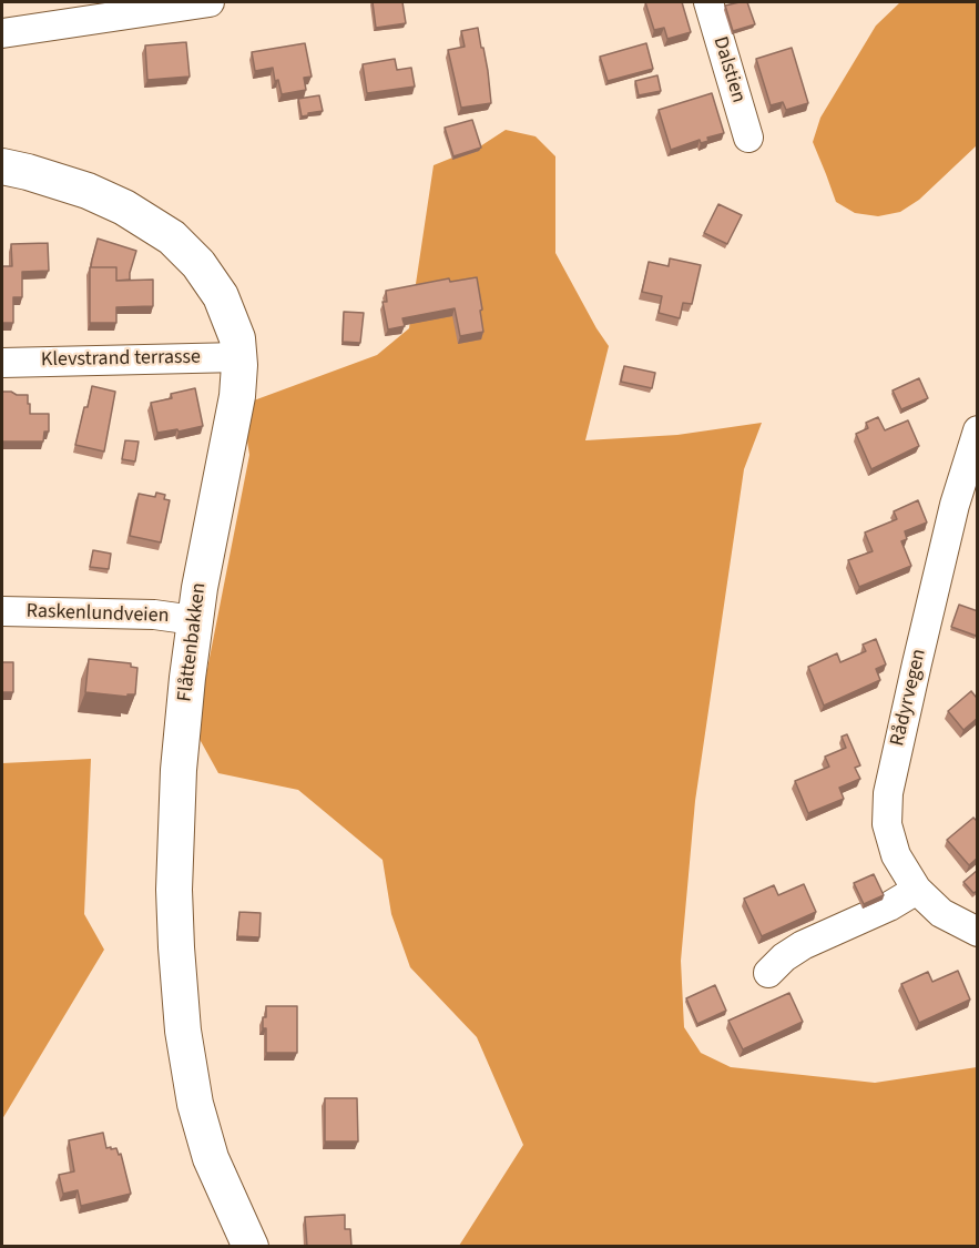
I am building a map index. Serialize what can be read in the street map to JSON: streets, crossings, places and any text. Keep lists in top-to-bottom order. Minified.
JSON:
{"streets":{"main road":["Flåttenbakken"],"street":["Dalstien","Klevstrand terrasse","Raskenlundveien","Rådyrvegen"]},"crossings":[["Klevstrand terrasse","Flåttenbakken"],["Raskenlundveien","Flåttenbakken"]]}
